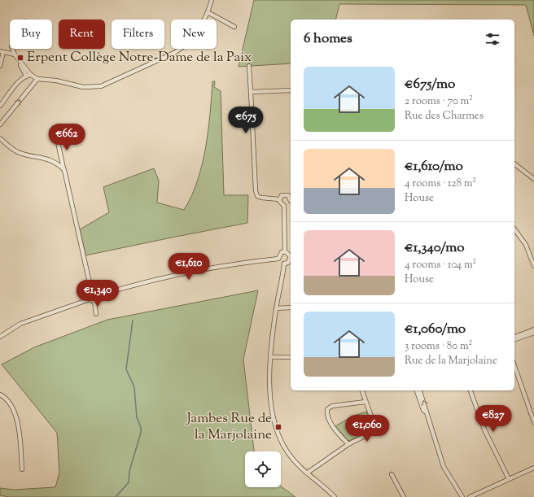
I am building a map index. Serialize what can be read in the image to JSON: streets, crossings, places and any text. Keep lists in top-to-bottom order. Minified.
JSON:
{"places":{"transit":["Erpent Collège Notre-Dame de la Paix","Jambes Rue de la Marjolaine"]},"page":{"chip":["Buy","Rent","Filters","New"],"heading":"6 homes","list":[{"name":"€675/mo","note":"2 rooms · 70 m² · Rue des Charmes"},{"name":"€1,610/mo","note":"4 rooms · 128 m² · House"},{"name":"€1,340/mo","note":"4 rooms · 104 m² · House"},{"name":"€1,060/mo","note":"3 rooms · 80 m² · Rue de la Marjolaine"}],"price":["€675","€662","€1,610","€1,340","€827","€1,060"]}}
